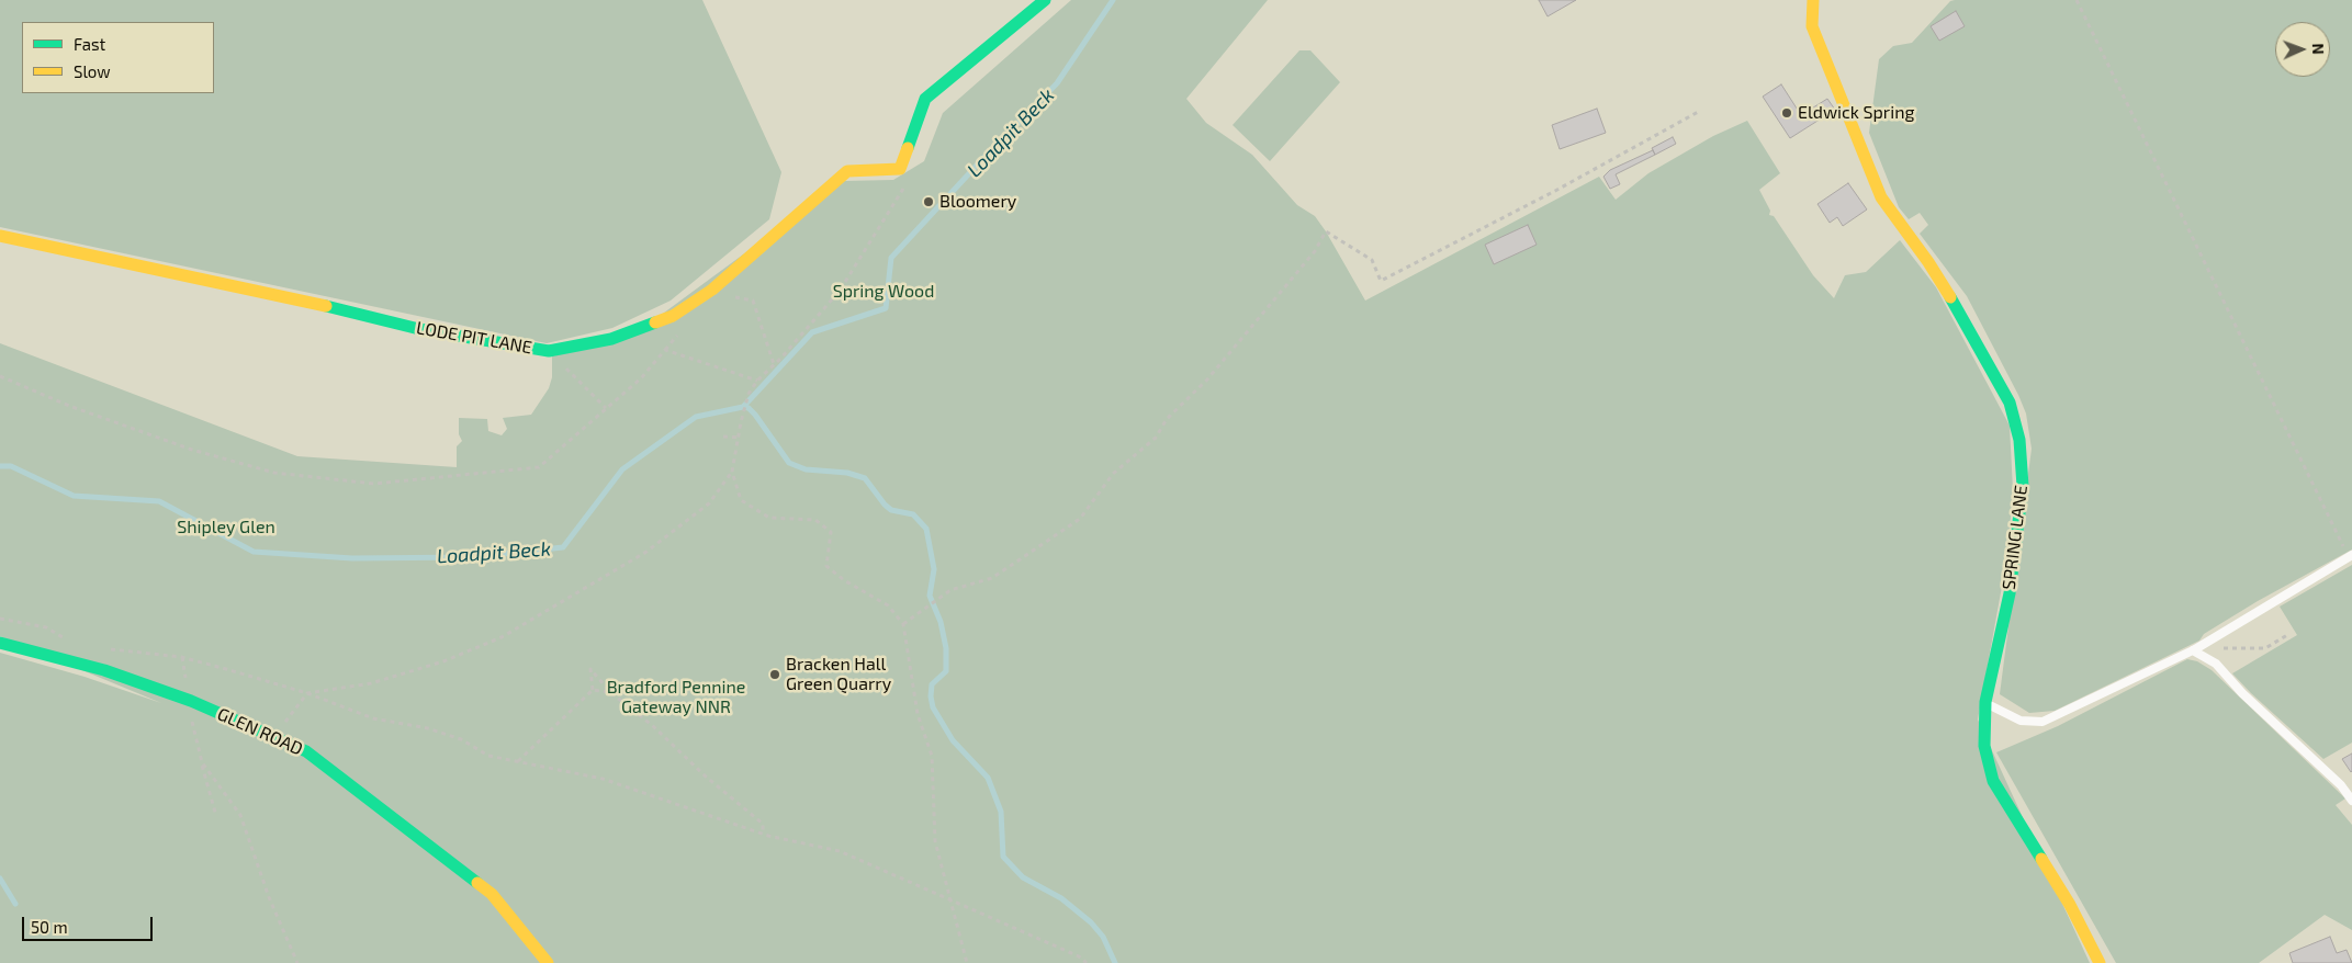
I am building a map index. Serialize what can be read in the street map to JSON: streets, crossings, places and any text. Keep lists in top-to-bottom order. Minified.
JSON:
{"streets":{"street":["LODE PIT LANE","SPRING LANE","GLEN ROAD"]},"water":["Loadpit Beck"],"parks":["Spring Wood","Shipley Glen","Bradford Pennine Gateway NNR"],"places":["Eldwick Spring","Bloomery","Bracken Hall Green Quarry"],"legend":["Fast","Slow"],"scale_bar":"50 m","north":"right"}
